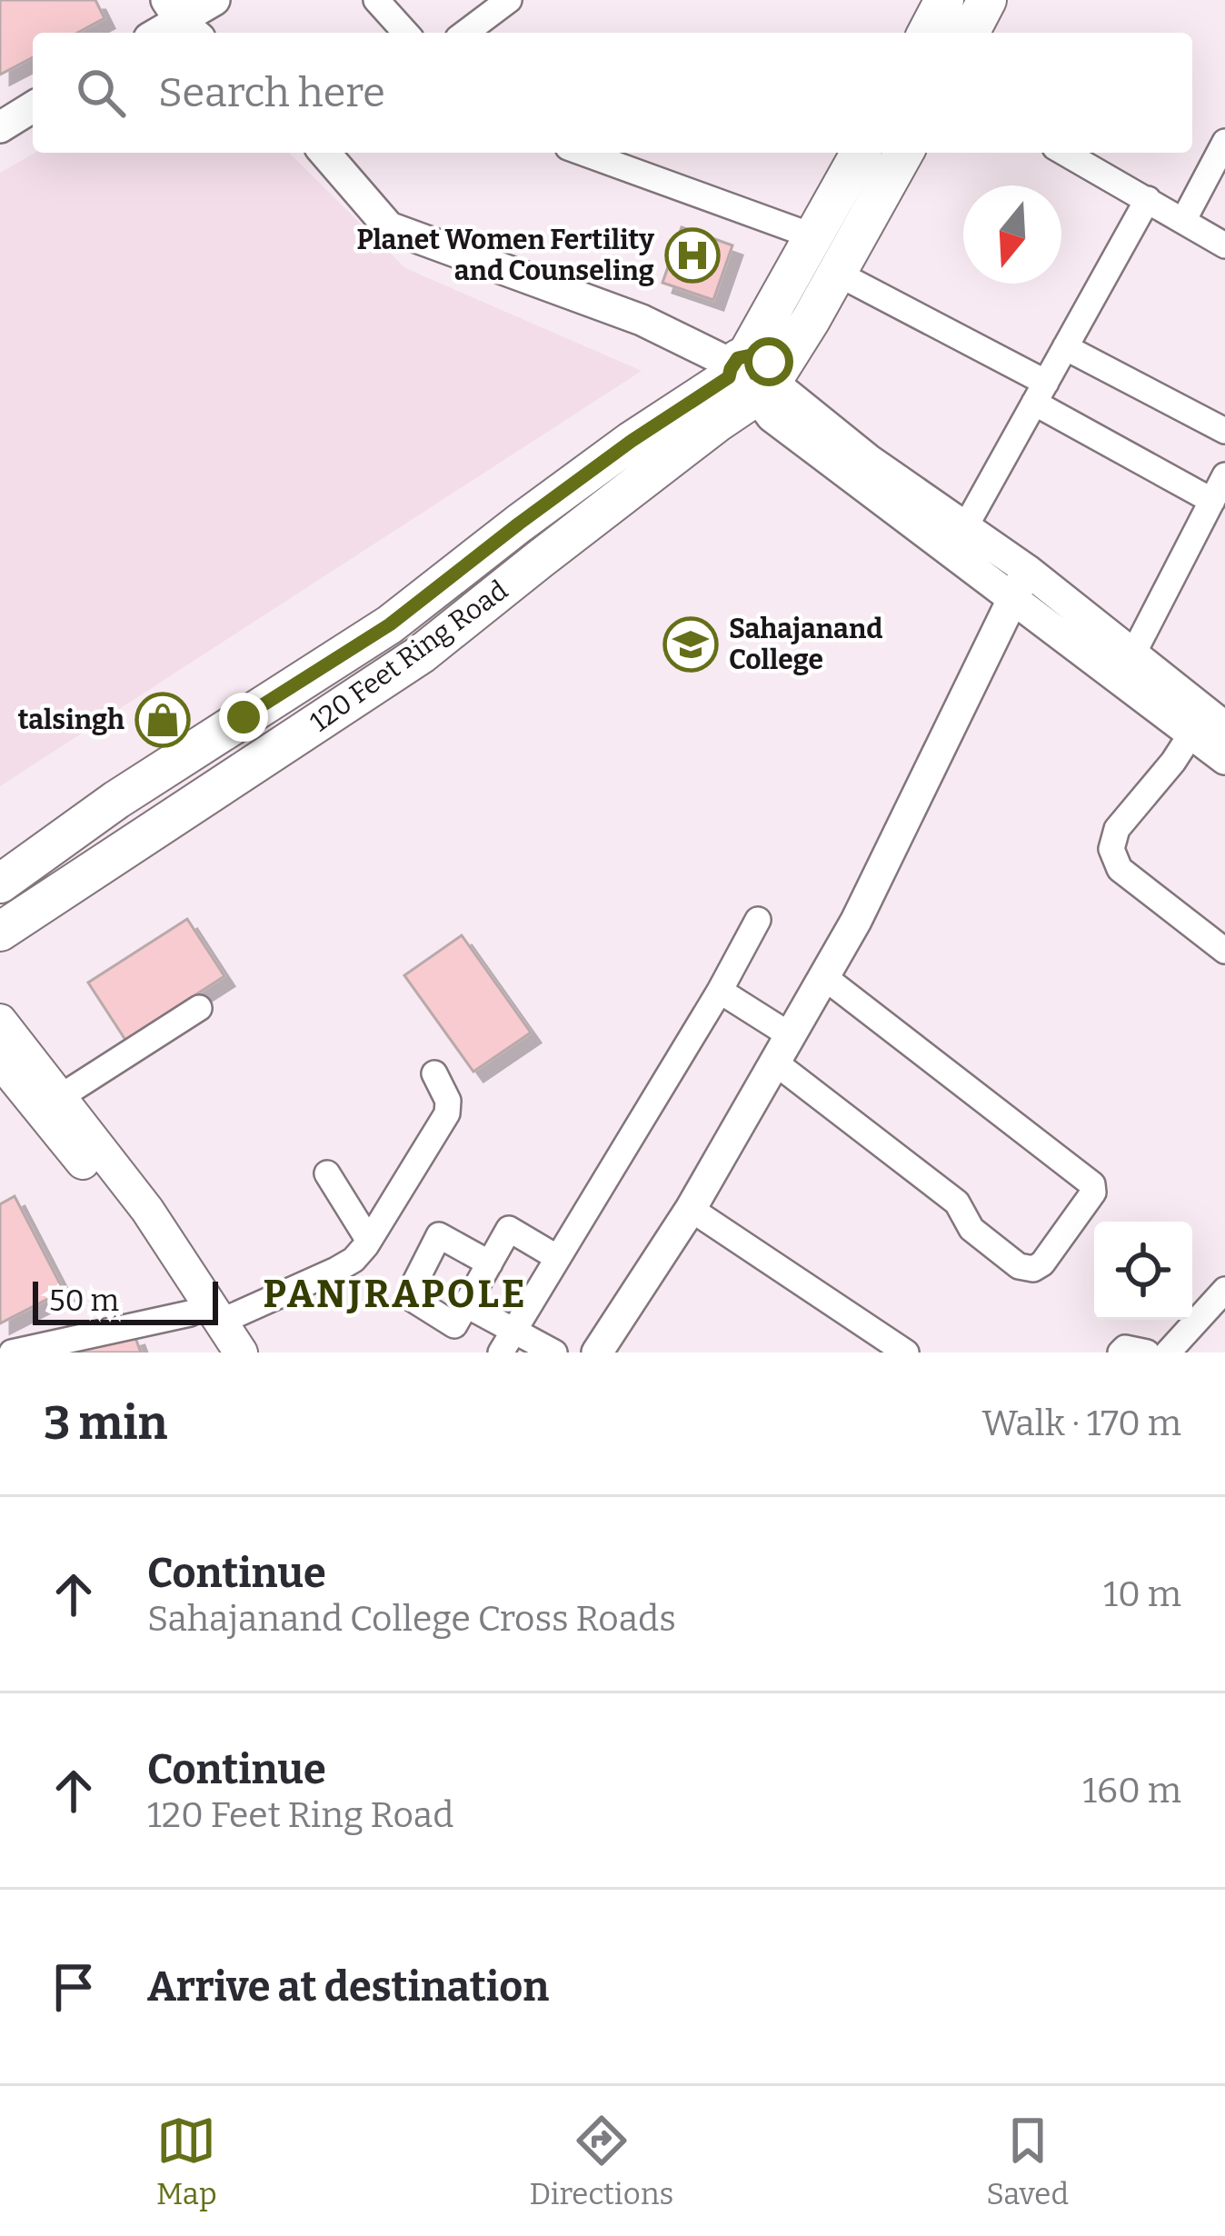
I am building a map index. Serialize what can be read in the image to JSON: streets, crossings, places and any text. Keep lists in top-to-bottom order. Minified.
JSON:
{"streets":{"main road":["120 Feet Ring Road"]},"districts":["PANJRAPOLE"],"places":{"hospital":["Planet Women Fertility and Counseling"],"school or university":["Sahajanand College"],"shop":["talsingh"]},"scale_bar":"50 m","north":"bottom","page":{"search":"Search here","scale":"50 m","heading":["3 min","Walk · 170 m"],"list":[["Continue","Sahajanand College Cross Roads","10 m"],["Continue","120 Feet Ring Road","160 m"],"Arrive at destination"],"nav":["Map","Directions","Saved"]}}
